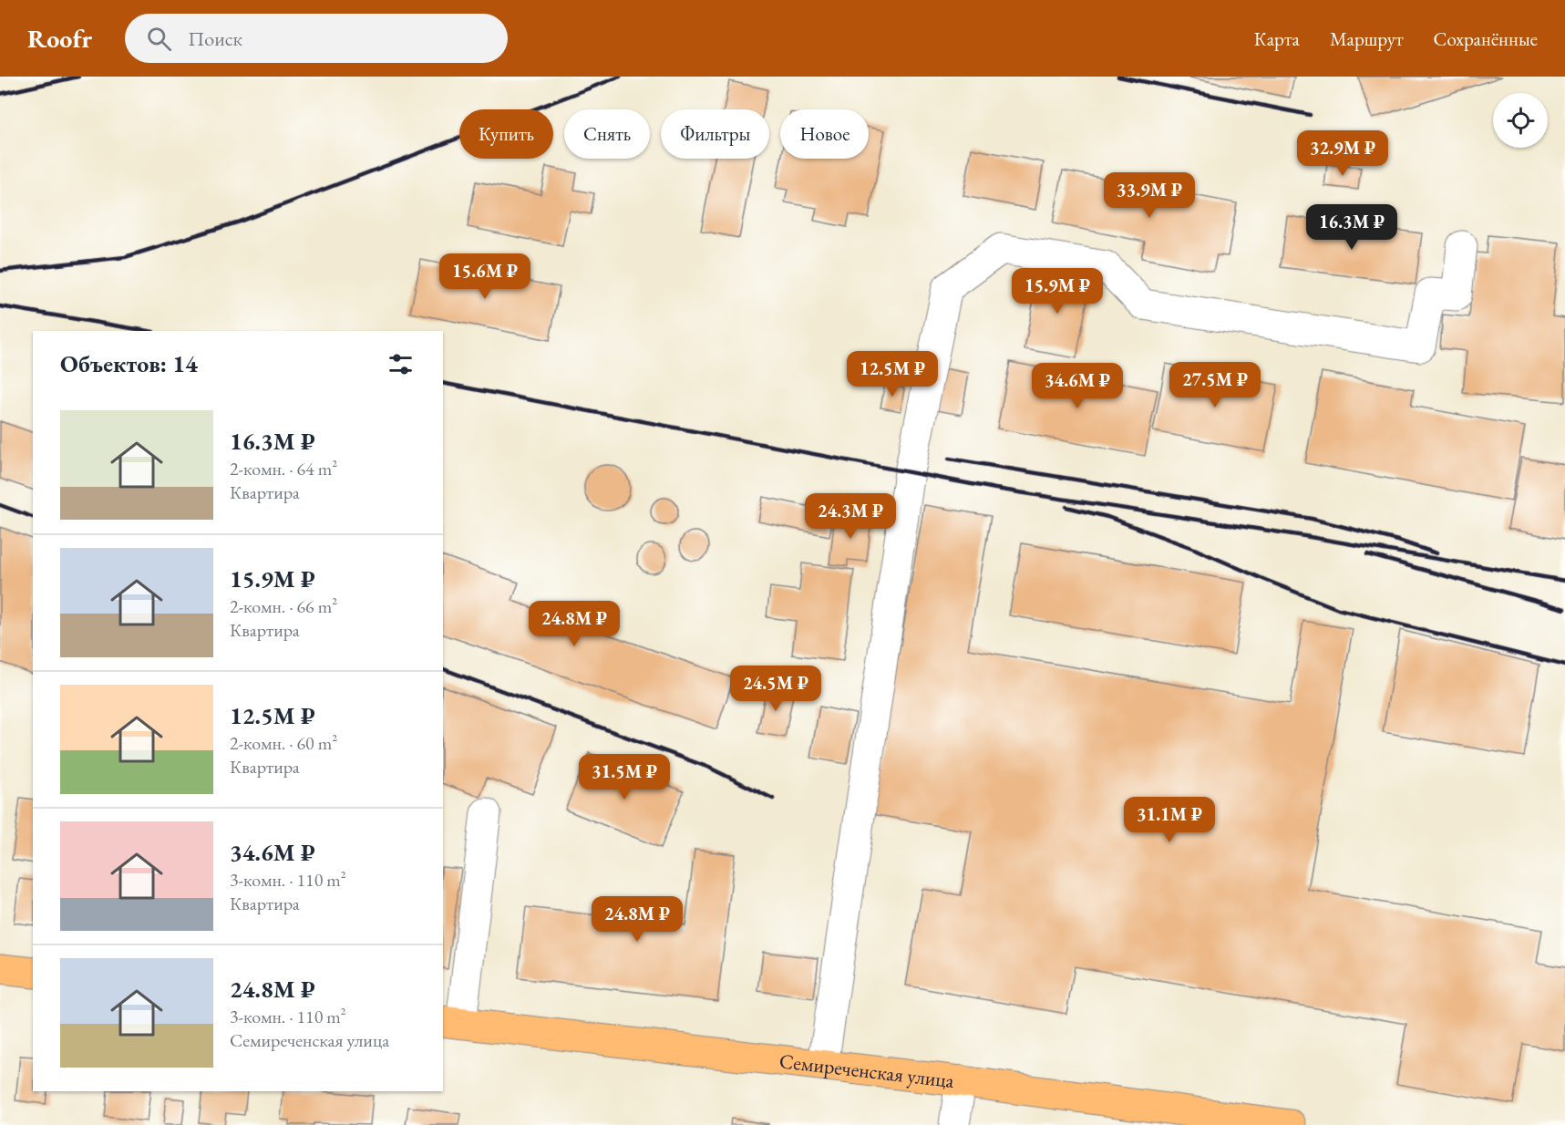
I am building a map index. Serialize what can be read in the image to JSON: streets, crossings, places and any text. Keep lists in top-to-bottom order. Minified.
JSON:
{"streets":{"main road":["Семиреченская улица"]},"page":{"header":"Roofr","search":"Поиск","nav":["Карта","Маршрут","Сохранённые"],"chip":["Купить","Снять","Фильтры","Новое"],"price":["32.9M ₽","33.9M ₽","16.3M ₽","15.6M ₽","15.9M ₽","12.5M ₽","27.5M ₽","34.6M ₽","24.3M ₽","24.8M ₽","24.5M ₽","31.5M ₽","31.1M ₽","24.8M ₽"],"heading":"Объектов: 14","list":[{"name":"16.3M ₽","note":"2-комн. · 64 m² · Квартира"},{"name":"15.9M ₽","note":"2-комн. · 66 m² · Квартира"},{"name":"12.5M ₽","note":"2-комн. · 60 m² · Квартира"},{"name":"34.6M ₽","note":"3-комн. · 110 m² · Квартира"},{"name":"24.8M ₽","note":"3-комн. · 110 m² · Семиреченская улица"}]}}
